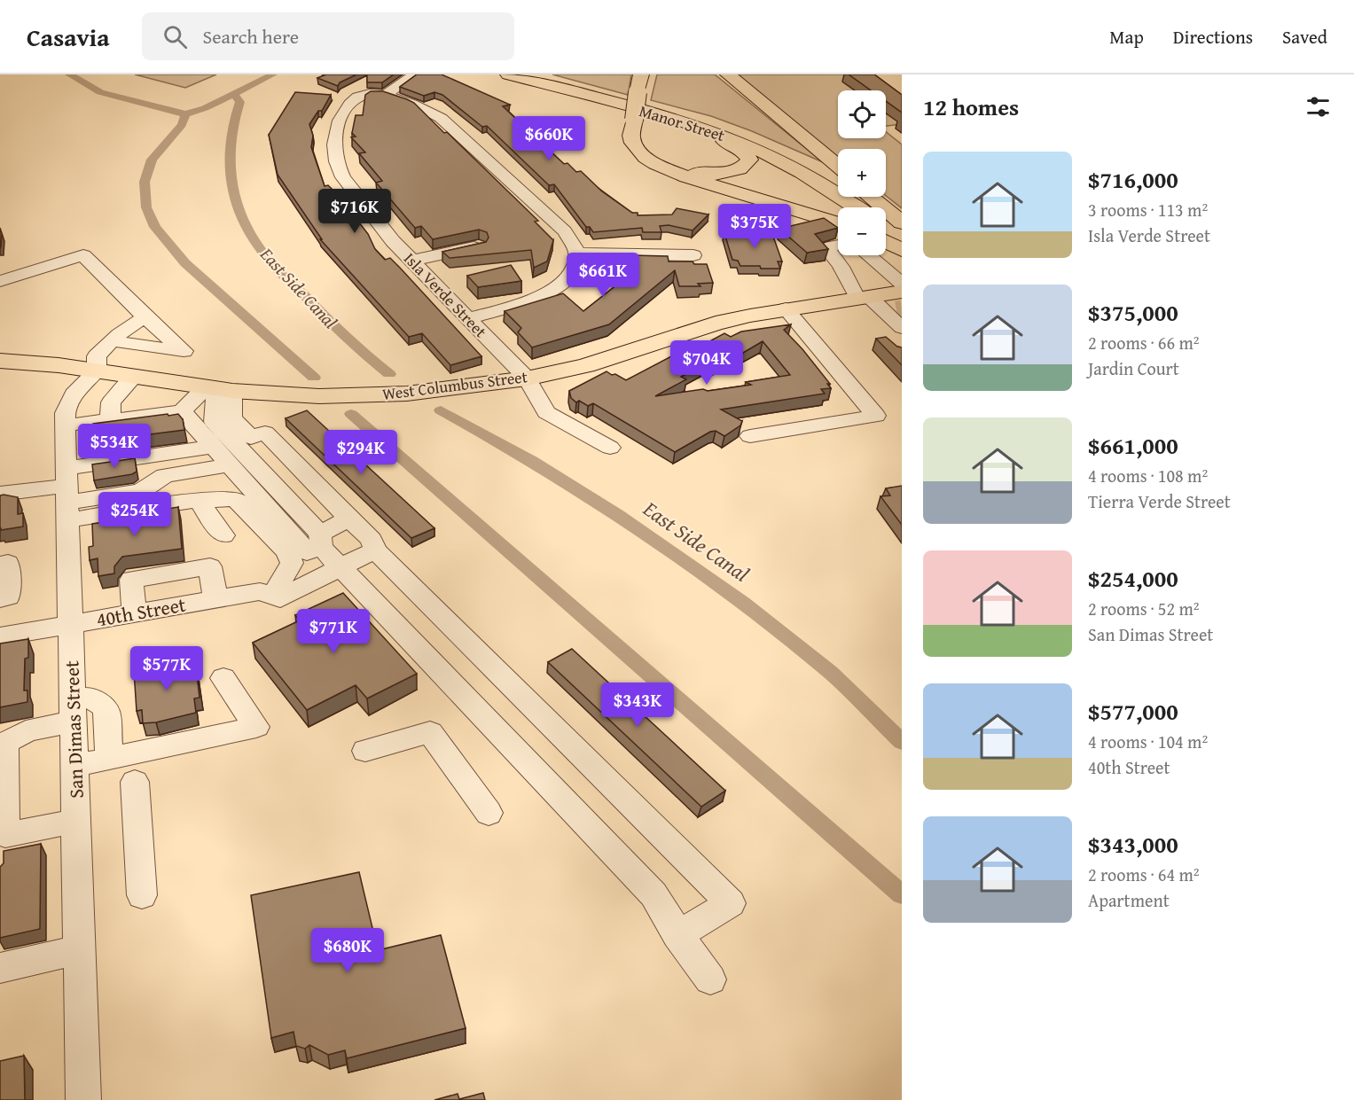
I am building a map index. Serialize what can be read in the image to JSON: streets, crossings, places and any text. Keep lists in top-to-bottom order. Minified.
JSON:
{"streets":{"main road":["Manor Street","West Columbus Street"],"street":["Isla Verde Street","40th Street","San Dimas Street"]},"crossings":[["Isla Verde Street","West Columbus Street"],["West Columbus Street","San Dimas Street"],["40th Street","San Dimas Street"]],"water":["East Side Canal"],"page":{"header":"Casavia","search":"Search here","nav":["Map","Directions","Saved"],"heading":"12 homes","map_buttons":["+","−"],"price":["$660K","$716K","$375K","$661K","$704K","$534K","$294K","$254K","$771K","$577K","$343K","$680K"],"list":[{"name":"$716,000","note":"3 rooms · 113 m² · Isla Verde Street"},{"name":"$375,000","note":"2 rooms · 66 m² · Jardin Court"},{"name":"$661,000","note":"4 rooms · 108 m² · Tierra Verde Street"},{"name":"$254,000","note":"2 rooms · 52 m² · San Dimas Street"},{"name":"$577,000","note":"4 rooms · 104 m² · 40th Street"},{"name":"$343,000","note":"2 rooms · 64 m² · Apartment"}]}}
